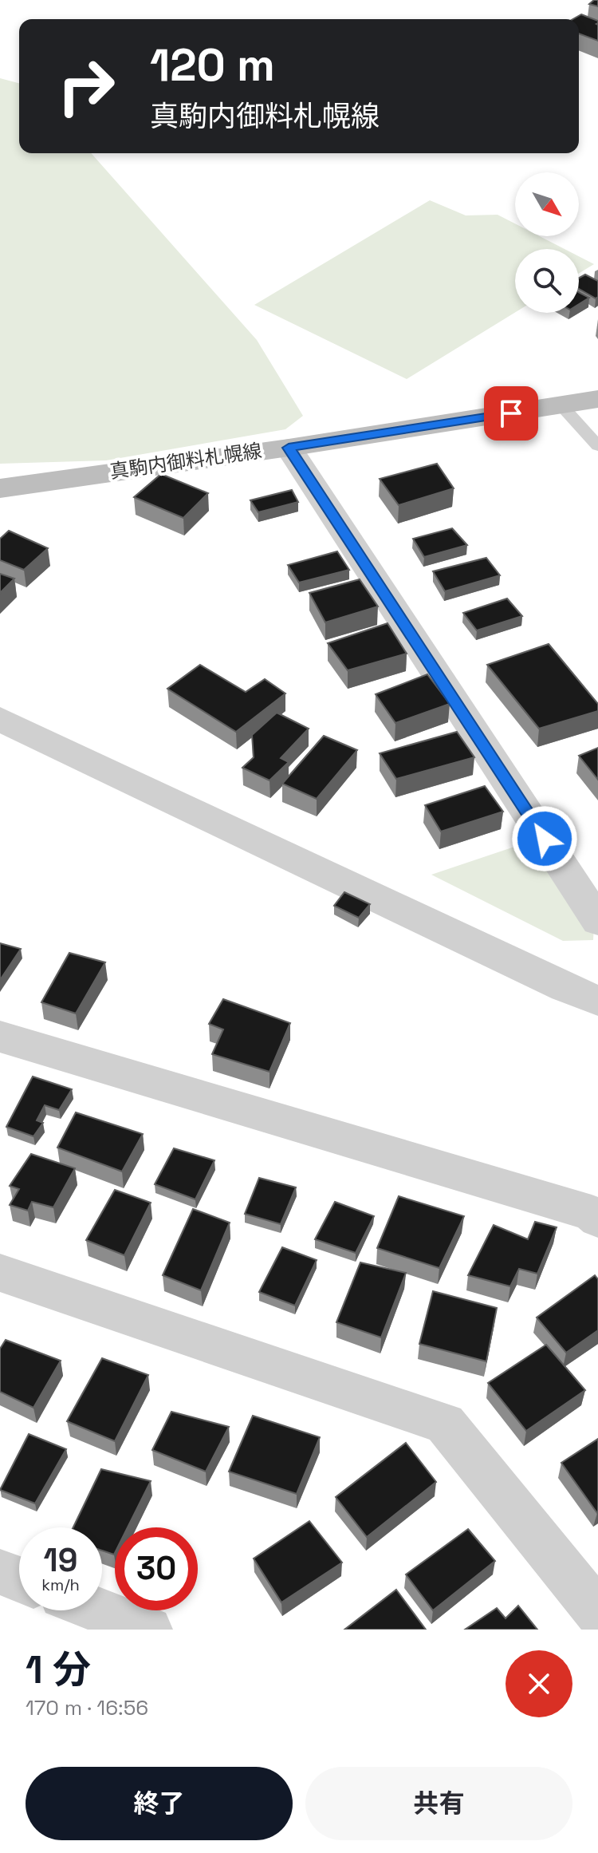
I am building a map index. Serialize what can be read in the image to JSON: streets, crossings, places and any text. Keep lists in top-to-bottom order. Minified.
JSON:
{"streets":{"main road":["真駒内御料札幌線"]},"north":"bottom right","page":{"turn":["120 m","真駒内御料札幌線"],"speed":"19 km/h","limit":"30","heading":["1 分","170 m · 16:56"],"buttons":["終了","共有"]}}
